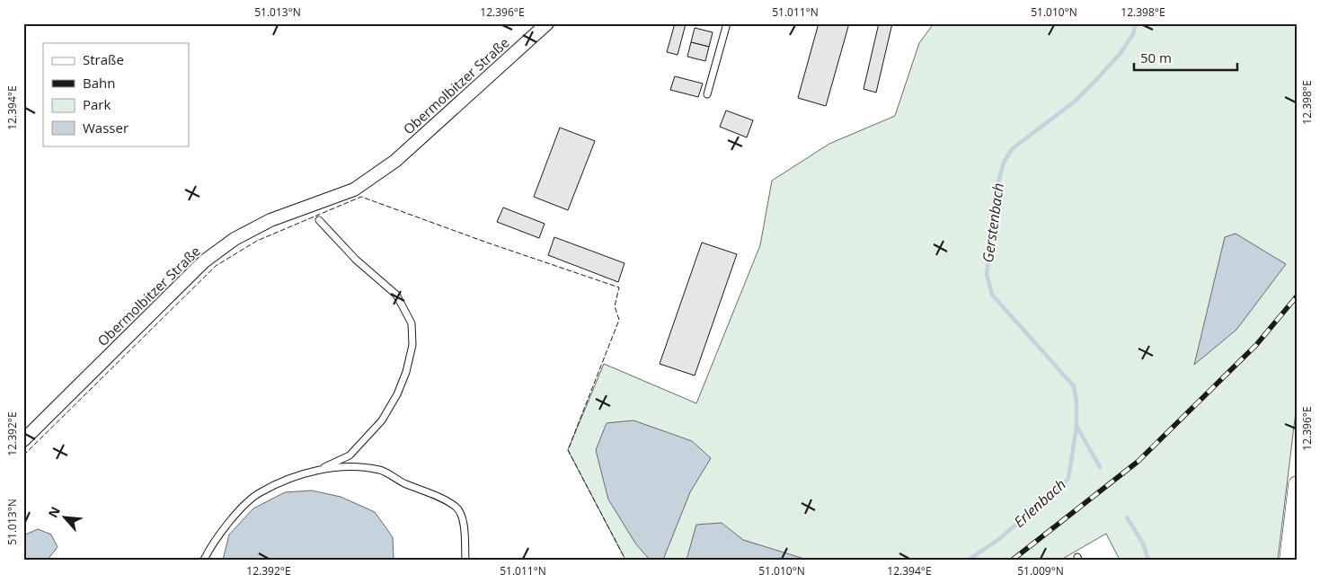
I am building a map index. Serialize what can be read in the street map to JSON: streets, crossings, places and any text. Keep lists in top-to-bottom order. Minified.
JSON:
{"streets":{"street":["Obermolbitzer Straße"]},"water":["Gerstenbach","Erlenbach"],"legend":["Straße","Bahn","Park","Wasser"],"scale_bar":"50 m","north":"top left","coordinates":["51.013°N","12.396°E","51.011°N","51.010°N","12.398°E","12.394°E","12.392°E","51.009°N"]}
